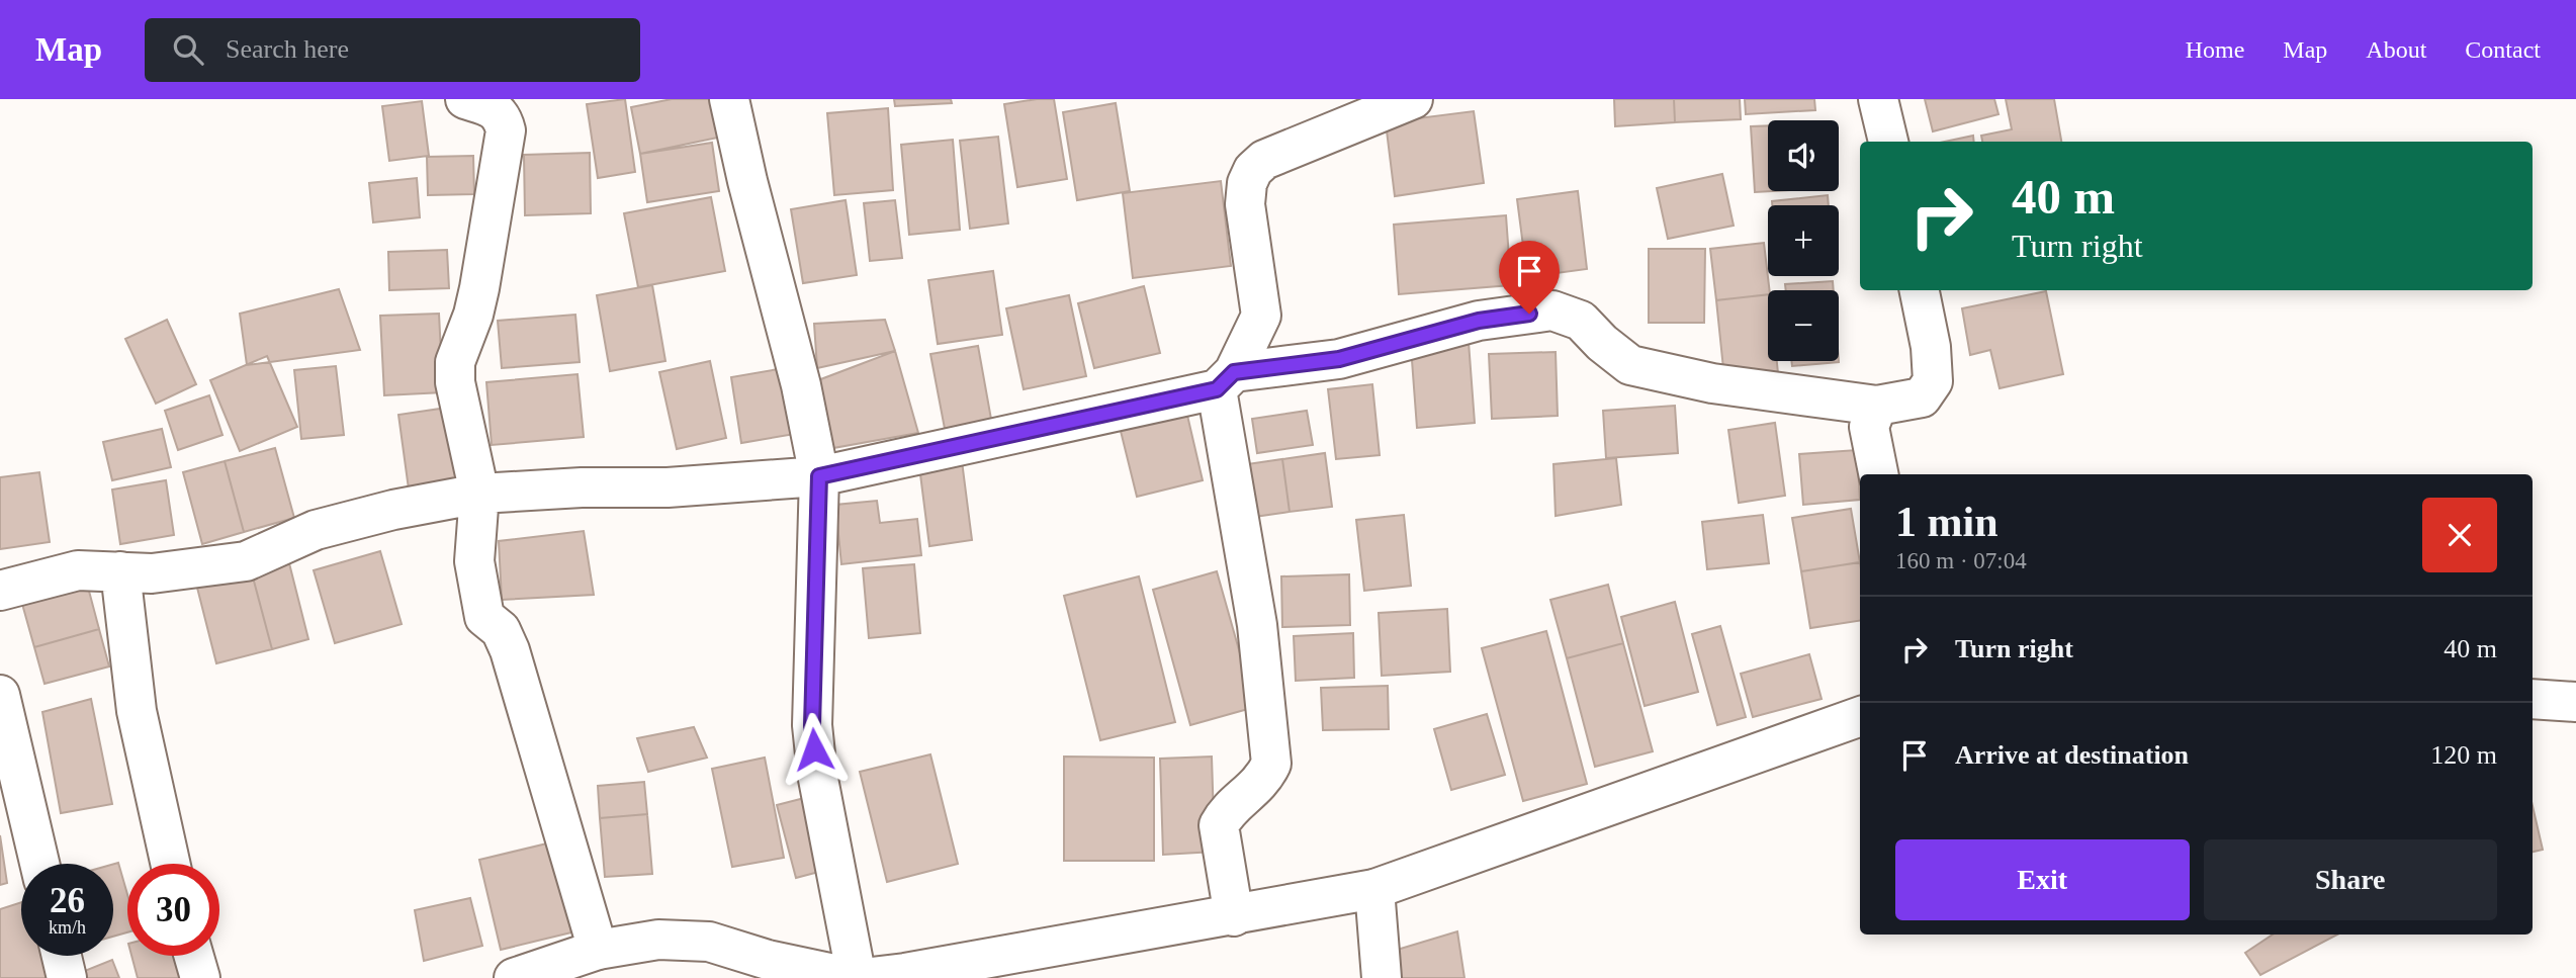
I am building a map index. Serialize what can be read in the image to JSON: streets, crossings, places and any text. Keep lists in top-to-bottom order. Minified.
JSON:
{"page":{"header":"Map","search":"Search here","nav":["Home","Map","About","Contact"],"map_buttons":["+","−"],"turn":["40 m","Turn right"],"heading":["1 min","160 m · 07:04"],"list":[{"name":"Turn right","value":"40 m"},{"name":"Arrive at destination","value":"120 m"}],"buttons":["Exit","Share"],"speed":"26 km/h","limit":"30"}}
